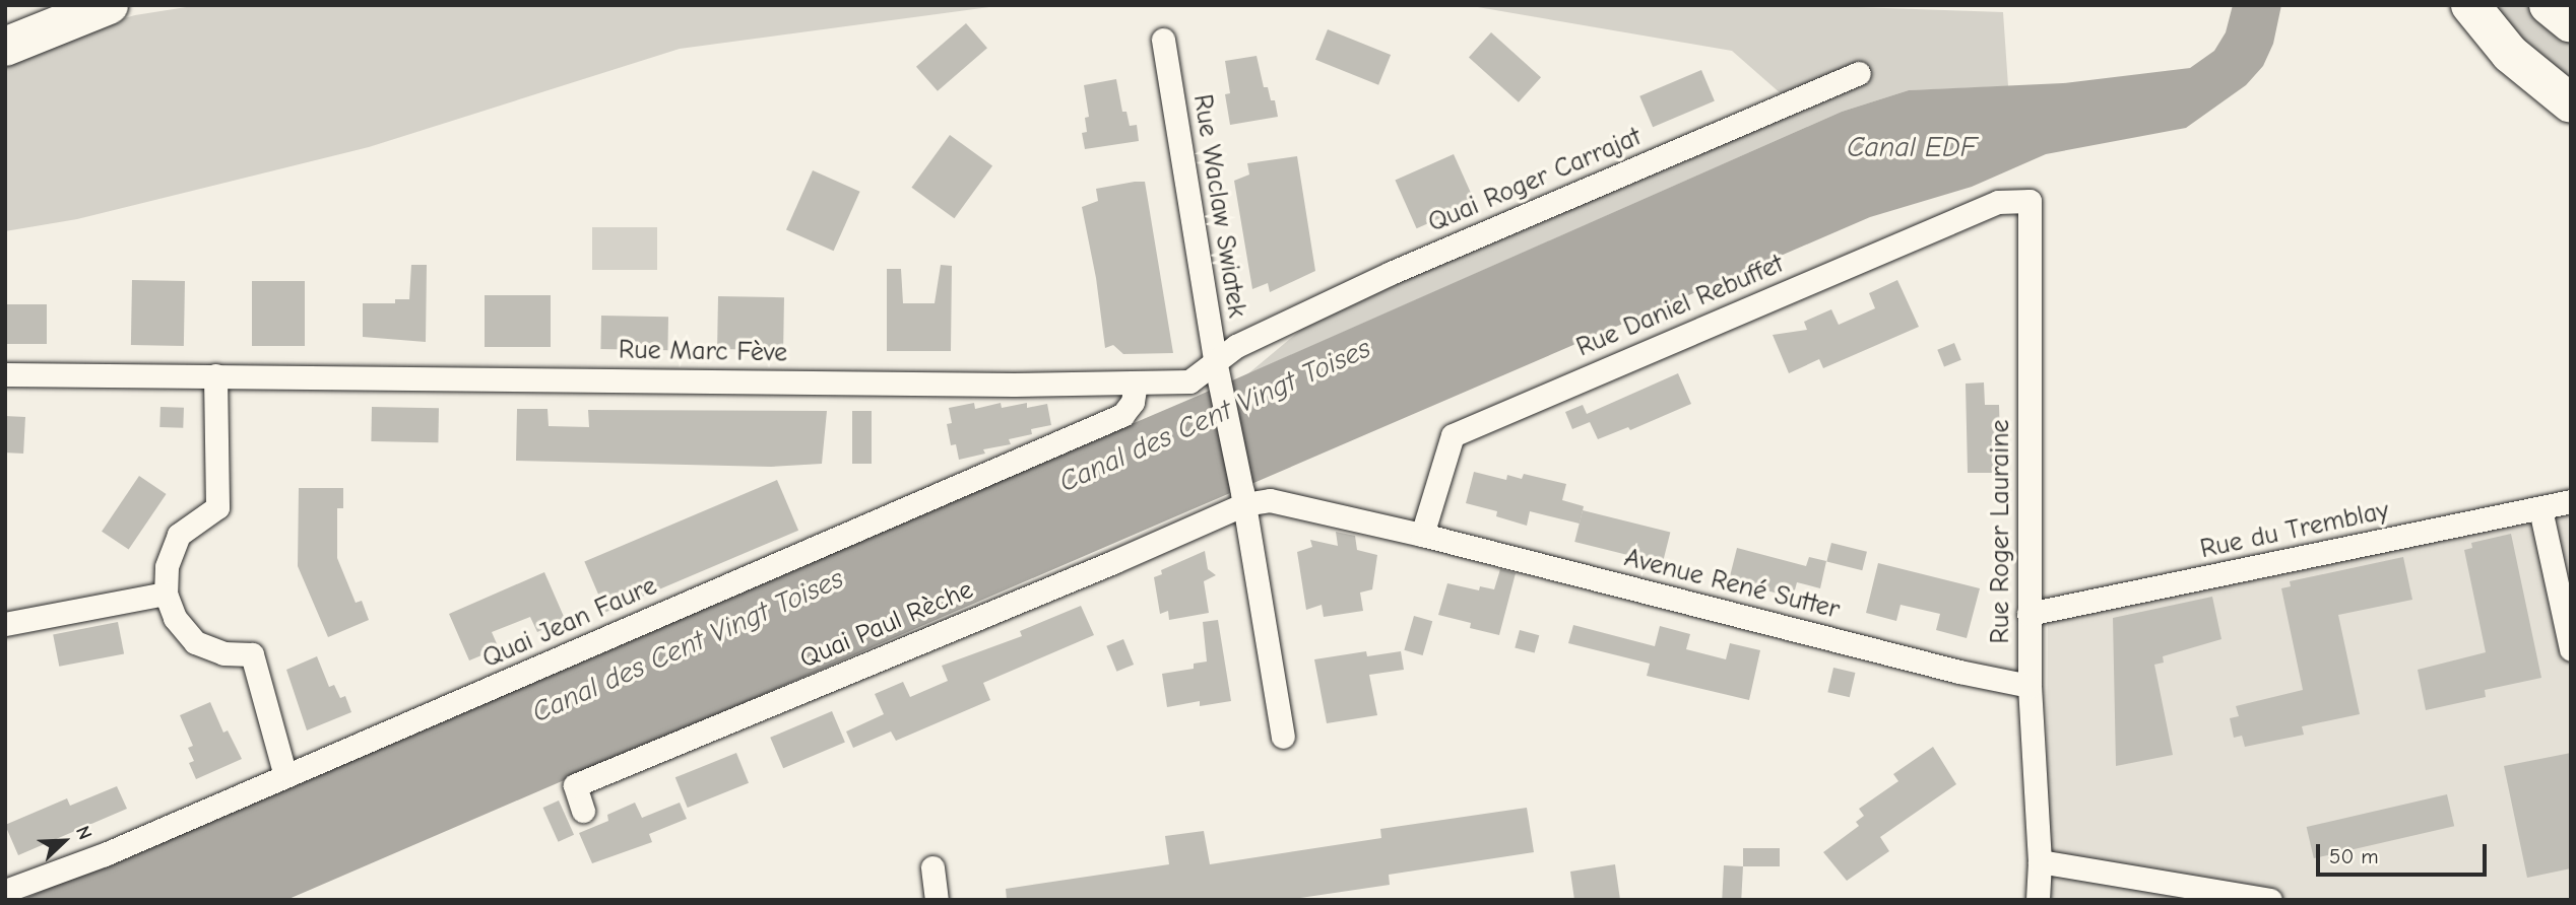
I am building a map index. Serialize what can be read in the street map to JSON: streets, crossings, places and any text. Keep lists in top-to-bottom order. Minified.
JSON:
{"streets":{"street":["Quai Roger Carrajat","Rue Waclaw Swiatek","Rue Daniel Rebuffet","Rue Marc Fève","Rue du Tremblay","Rue Roger Lauraine","Avenue René Sutter","Quai Jean Faure","Quai Paul Rèche"]},"crossings":[["Quai Roger Carrajat","Rue Waclaw Swiatek"],["Quai Roger Carrajat","Rue Marc Fève"],["Rue Waclaw Swiatek","Avenue René Sutter"],["Rue Waclaw Swiatek","Quai Paul Rèche"],["Rue Daniel Rebuffet","Rue Roger Lauraine"],["Rue Daniel Rebuffet","Avenue René Sutter"],["Rue Marc Fève","Quai Jean Faure"],["Rue du Tremblay","Rue Roger Lauraine"],["Rue Roger Lauraine","Avenue René Sutter"],["Avenue René Sutter","Quai Paul Rèche"]],"water":["Canal EDF","Canal des Cent Vingt Toises"],"scale_bar":"50 m","north":"top right"}
